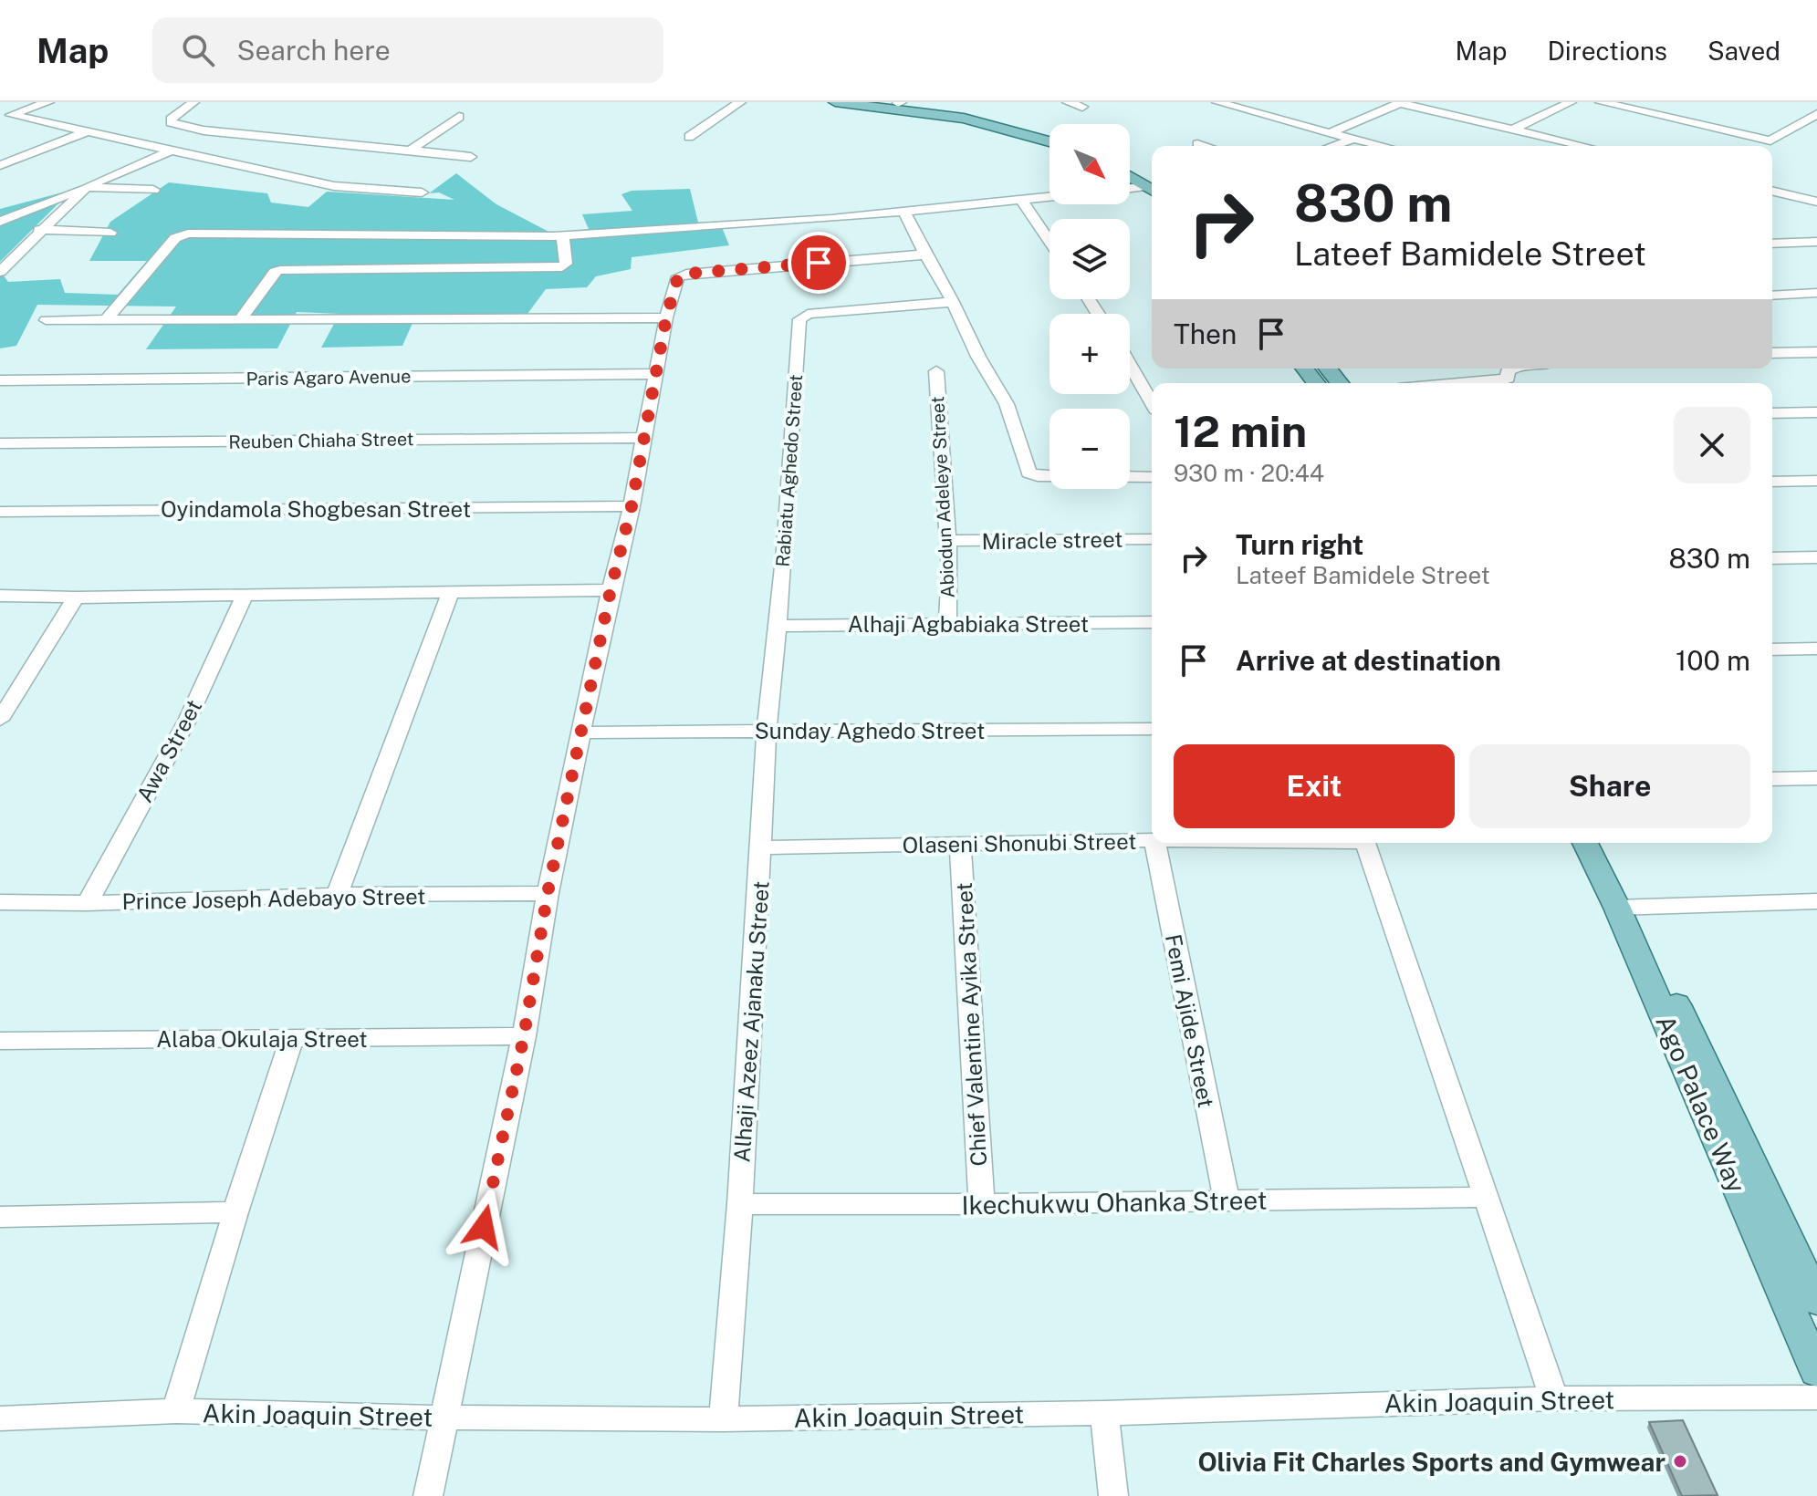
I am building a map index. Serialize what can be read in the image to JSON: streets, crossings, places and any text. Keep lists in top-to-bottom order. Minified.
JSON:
{"streets":{"main road":["Ago Palace Way"],"street":["Paris Agaro Avenue","Reuben Chiaha Street","Rabiatu Aghedo Street","Abiodun Adeleye Street","Oyindamola Shogbesan Street","Miracle street","Alhaji Agbabiaka Street","Sunday Aghedo Street","Awa Street","Olaseni Shonubi Street","Prince Joseph Adebayo Street","Femi Ajide Street","Alhaji Azeez Ajanaku Street","Chief Valentine Ayika Street","Alaba Okulaja Street","Ikechukwu Ohanka Street","Akin Joaquin Street"]},"crossings":[["Rabiatu Aghedo Street","Alhaji Agbabiaka Street"],["Rabiatu Aghedo Street","Alhaji Azeez Ajanaku Street"],["Abiodun Adeleye Street","Miracle street"],["Abiodun Adeleye Street","Alhaji Agbabiaka Street"],["Alhaji Agbabiaka Street","Alhaji Azeez Ajanaku Street"],["Sunday Aghedo Street","Alhaji Azeez Ajanaku Street"],["Awa Street","Prince Joseph Adebayo Street"],["Olaseni Shonubi Street","Alhaji Azeez Ajanaku Street"],["Olaseni Shonubi Street","Chief Valentine Ayika Street"],["Femi Ajide Street","Ikechukwu Ohanka Street"],["Alhaji Azeez Ajanaku Street","Ikechukwu Ohanka Street"],["Alhaji Azeez Ajanaku Street","Akin Joaquin Street"],["Chief Valentine Ayika Street","Ikechukwu Ohanka Street"]],"places":["Olivia Fit Charles Sports and Gymwear"],"north":"bottom right","page":{"header":"Map","search":"Search here","nav":["Map","Directions","Saved"],"map_buttons":["+","−"],"turn":["830 m","Lateef Bamidele Street"],"then":"Then","heading":["12 min","930 m · 20:44"],"list":[{"name":"Turn right","note":"Lateef Bamidele Street","value":"830 m"},{"name":"Arrive at destination","value":"100 m"}],"buttons":["Exit","Share"]}}
